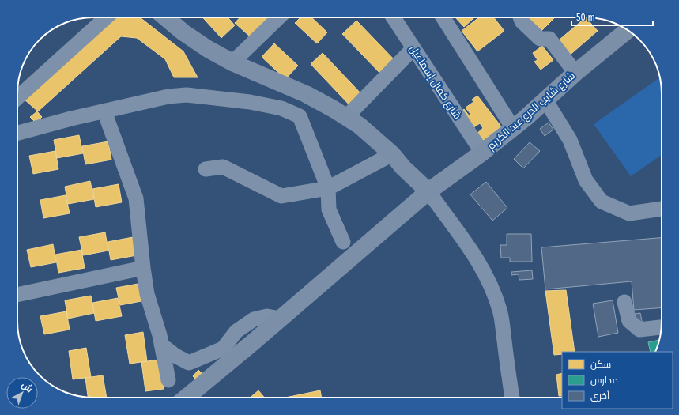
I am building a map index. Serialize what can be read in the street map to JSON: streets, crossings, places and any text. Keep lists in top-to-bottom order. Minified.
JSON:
{"streets":{"main road":["شارع شايب الدرع عبد الكريم"],"street":["شارع كمال إسماعيل"]},"crossings":[["شارع كمال إسماعيل","شارع شايب الدرع عبد الكريم"]],"legend":["سكن","مدارس","أخرى"],"scale_bar":"50 m","north":"top right"}
